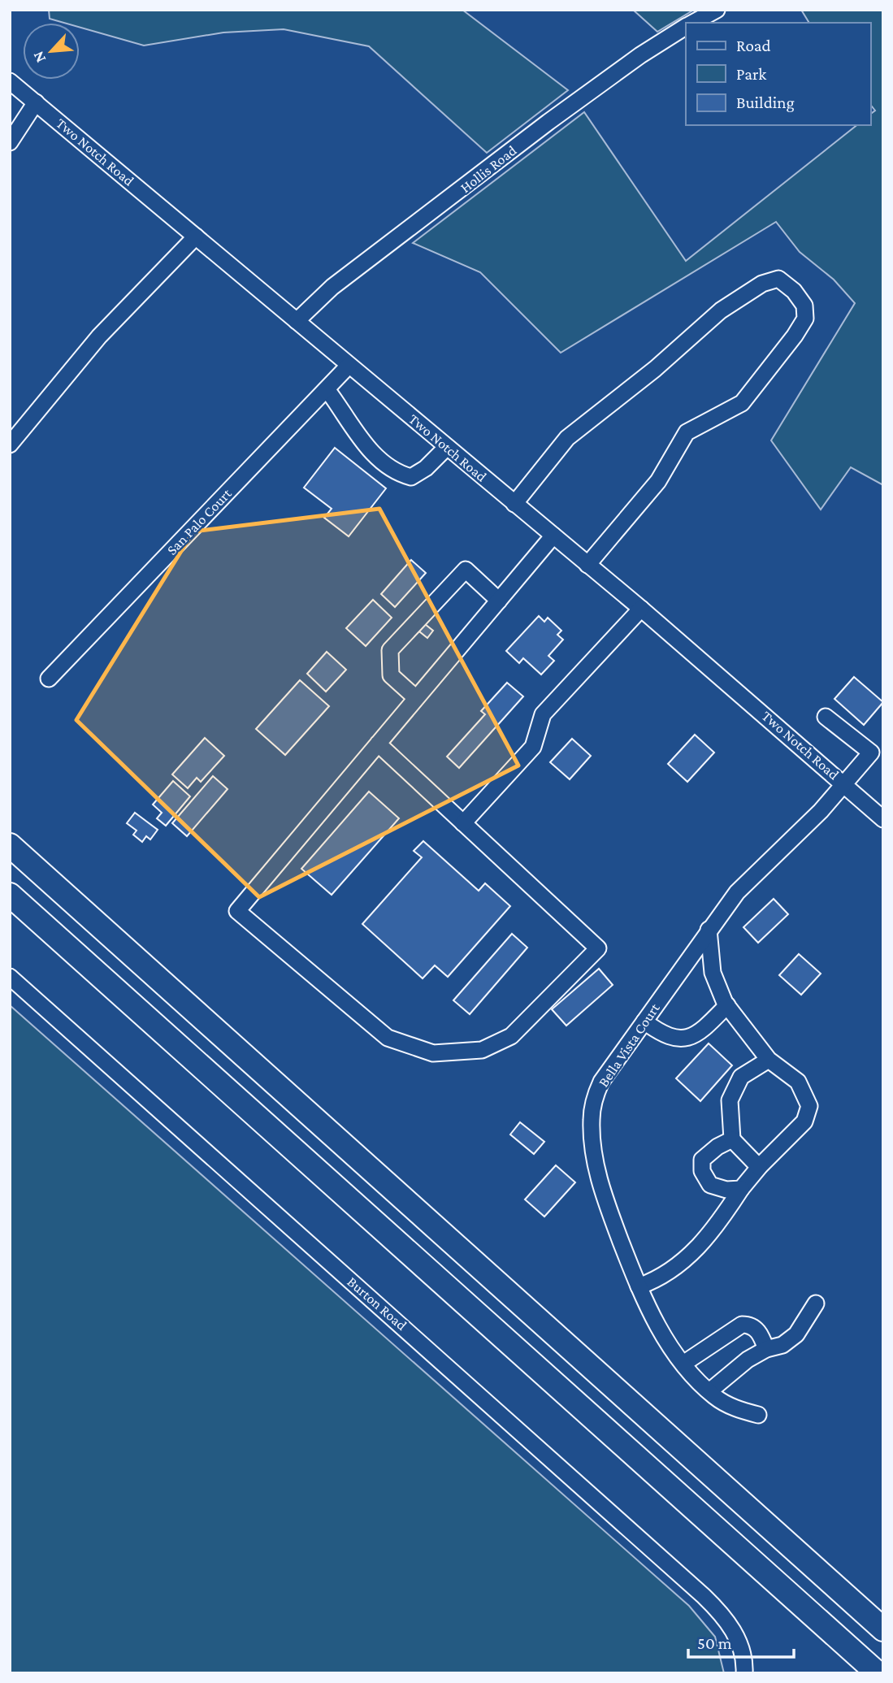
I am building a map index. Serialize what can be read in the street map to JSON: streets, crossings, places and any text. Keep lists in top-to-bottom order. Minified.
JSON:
{"streets":{"street":["Two Notch Road","Hollis Road","San Palo Court","Bella Vista Court","Burton Road"]},"crossings":[["Two Notch Road","Hollis Road"],["Two Notch Road","San Palo Court"],["Two Notch Road","Bella Vista Court"]],"legend":["Road","Park","Building"],"scale_bar":"50 m","north":"bottom left"}
